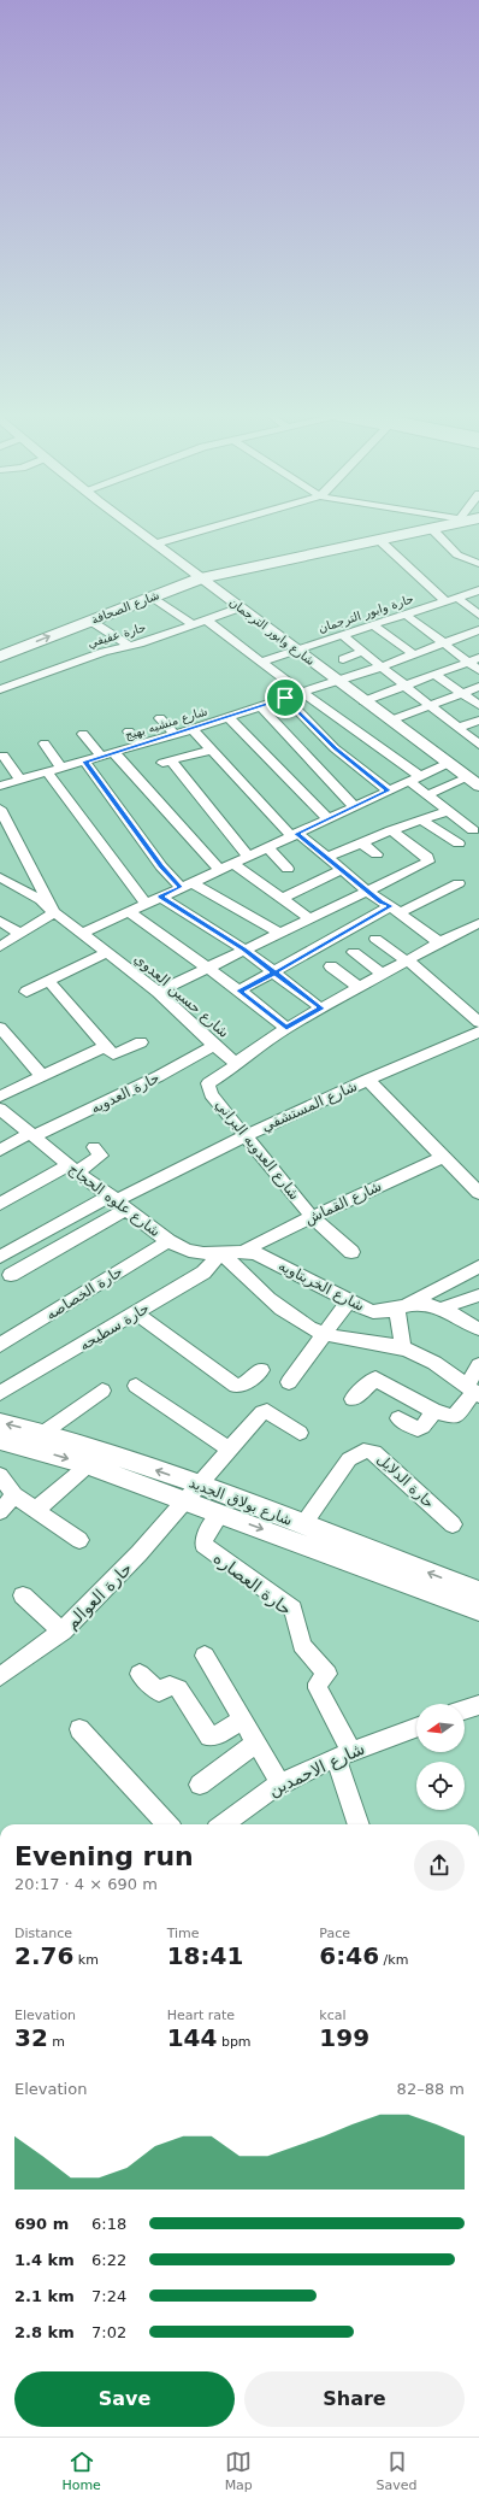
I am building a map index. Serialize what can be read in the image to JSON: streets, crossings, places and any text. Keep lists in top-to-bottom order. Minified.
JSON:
{"streets":{"main road":["شارع الصحافة"],"street":["حارة وابور الترجمان","شارع وابور الترجمان","حارة عفيفي","شارع منشيه بهيج","شارع حسين العدوي","حارة العدويه","شارع المستشفي","شارع العدويه البراني","شارع علوه الحجاج","شارع القماش","شارع الخربتاويه","حارة الخصاصه","حارة سطيحه","حارة الدلايل","شارع بولاق الجديد","حارة العصاره","حارة العوالم","شارع الاحمدين"]},"crossings":[["شارع الصحافة","شارع وابور الترجمان"],["حارة وابور الترجمان","شارع وابور الترجمان"],["شارع وابور الترجمان","حارة عفيفي"],["شارع وابور الترجمان","شارع منشيه بهيج"],["شارع حسين العدوي","حارة العدويه"],["شارع حسين العدوي","شارع العدويه البراني"],["حارة العدويه","شارع علوه الحجاج"],["شارع المستشفي","شارع العدويه البراني"],["شارع المستشفي","شارع علوه الحجاج"],["شارع العدويه البراني","شارع القماش"],["شارع علوه الحجاج","شارع القماش"],["شارع علوه الحجاج","شارع الخربتاويه"],["شارع علوه الحجاج","حارة الخصاصه"],["شارع علوه الحجاج","حارة سطيحه"],["شارع القماش","شارع الخربتاويه"],["حارة الدلايل","شارع بولاق الجديد"],["شارع بولاق الجديد","حارة العصاره"],["شارع بولاق الجديد","حارة العوالم"],["حارة العصاره","شارع الاحمدين"]],"north":"left","page":{"heading":["Evening run","20:17 · 4 × 690 m"],"stats":[["Distance","2.76 km"],["Time","18:41"],["Pace","6:46 /km"],["Elevation","32 m"],["Heart rate","144 bpm"],["kcal","199"]],"chart":["Elevation","82–88 m"],"list":[{"name":"690 m","note":"6:18"},{"name":"1.4 km","note":"6:22"},{"name":"2.1 km","note":"7:24"},{"name":"2.8 km","note":"7:02"}],"buttons":["Save","Share"],"tabs":["Home","Map","Saved"]}}
